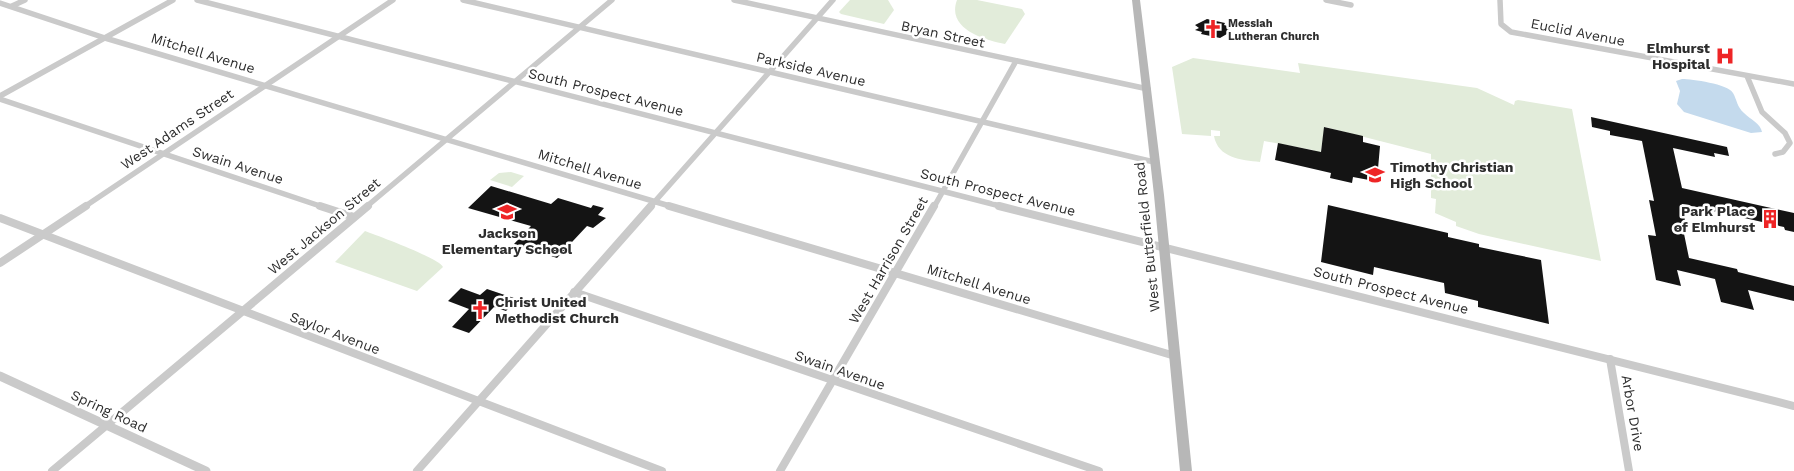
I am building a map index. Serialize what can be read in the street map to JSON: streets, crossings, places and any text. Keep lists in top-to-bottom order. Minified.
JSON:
{"streets":{"main road":["West Butterfield Road"],"street":["Euclid Avenue","Bryan Street","Mitchell Avenue","Parkside Avenue","South Prospect Avenue","West Adams Street","Swain Avenue","West Jackson Street","West Harrison Street","Saylor Avenue","Spring Road","Arbor Drive"]},"crossings":[["Bryan Street","West Butterfield Road"],["Bryan Street","West Harrison Street"],["Mitchell Avenue","West Adams Street"],["Mitchell Avenue","West Jackson Street"],["Mitchell Avenue","West Butterfield Road"],["Mitchell Avenue","West Harrison Street"],["Parkside Avenue","West Jackson Street"],["Parkside Avenue","West Butterfield Road"],["Parkside Avenue","West Harrison Street"],["South Prospect Avenue","West Adams Street"],["South Prospect Avenue","West Jackson Street"],["South Prospect Avenue","West Butterfield Road"],["South Prospect Avenue","West Harrison Street"],["South Prospect Avenue","Arbor Drive"],["West Adams Street","Swain Avenue"],["West Adams Street","Saylor Avenue"],["Swain Avenue","West Jackson Street"],["Swain Avenue","West Harrison Street"],["West Jackson Street","Saylor Avenue"],["West Jackson Street","Spring Road"]],"places":{"church":["Messiah Lutheran Church","Christ United Methodist Church"],"hospital":["Elmhurst Hospital"],"school or university":["Timothy Christian High School","Jackson Elementary School"],"building":["Park Place of Elmhurst"]}}
